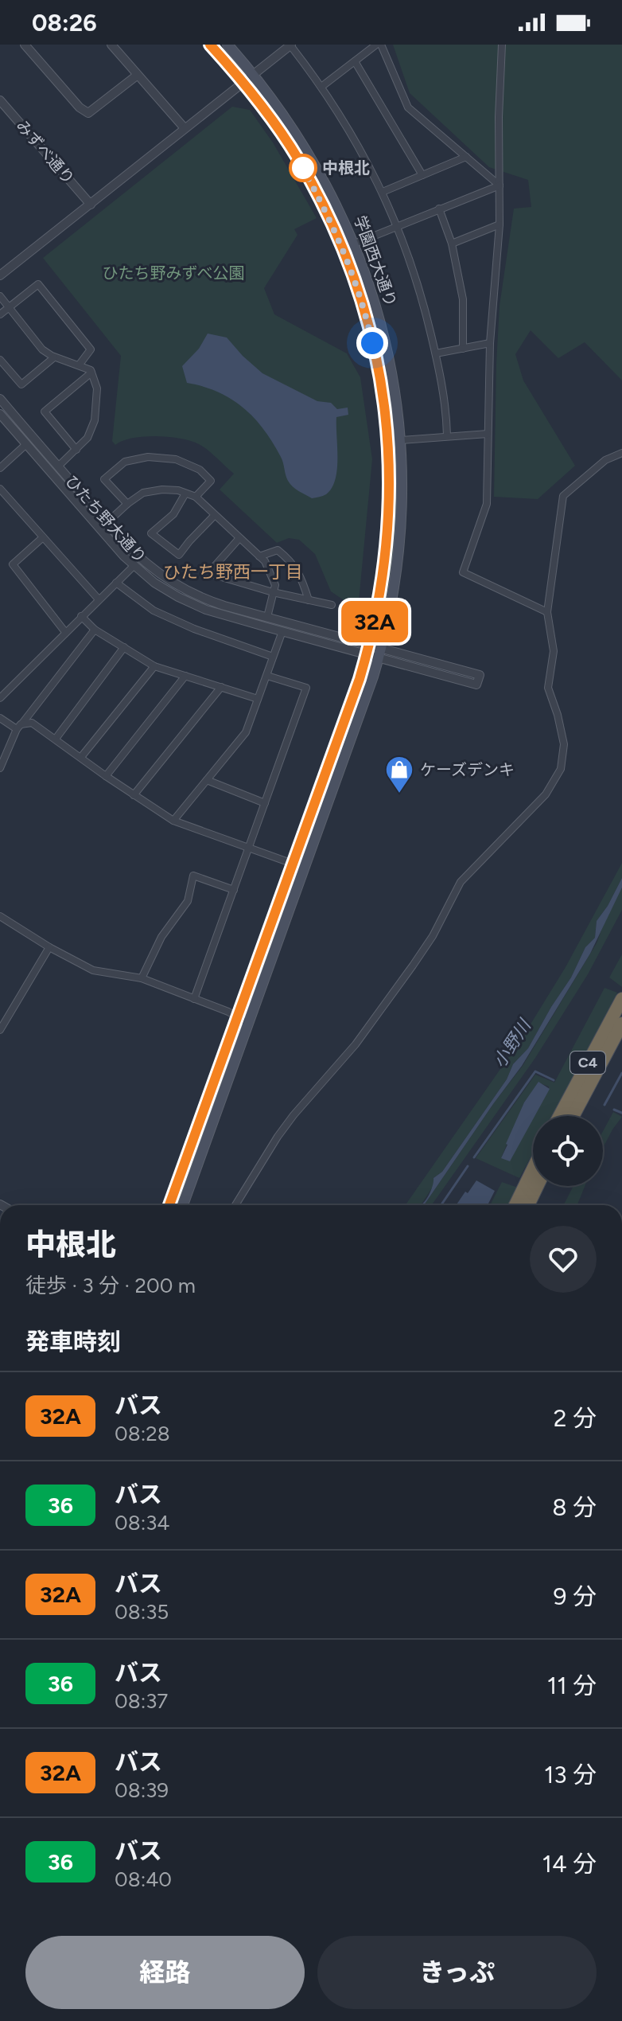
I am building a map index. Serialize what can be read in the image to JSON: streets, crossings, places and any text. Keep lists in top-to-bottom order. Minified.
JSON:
{"streets":{"highway":["C4"],"main road":["学園西大通り"],"street":["みずべ通り","ひたち野大通り"]},"crossings":[["学園西大通り","ひたち野大通り"]],"districts":["ひたち野西一丁目"],"water":["小野川"],"parks":["ひたち野みずべ公園"],"places":{"other":["中根北"],"shop":["ケーズデンキ"]},"lines":["bus line 32A"],"page":{"status":"08:26","on_map":"32A","heading":[["中根北","徒歩 · 3 分 · 200 m"],"発車時刻"],"list":[{"mark":"32A","name":"バス","note":"08:28","value":"2 分"},{"mark":"36","name":"バス","note":"08:34","value":"8 分"},{"mark":"32A","name":"バス","note":"08:35","value":"9 分"},{"mark":"36","name":"バス","note":"08:37","value":"11 分"},{"mark":"32A","name":"バス","note":"08:39","value":"13 分"},{"mark":"36","name":"バス","note":"08:40","value":"14 分"}],"buttons":["経路","きっぷ"]}}
